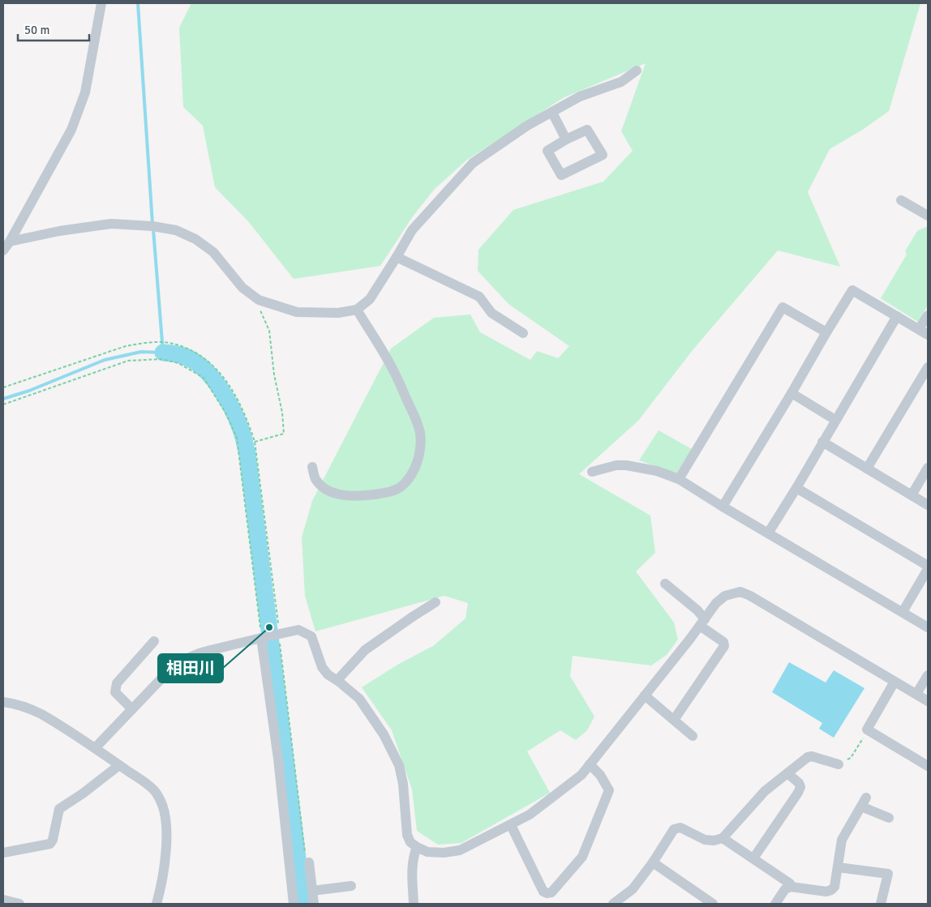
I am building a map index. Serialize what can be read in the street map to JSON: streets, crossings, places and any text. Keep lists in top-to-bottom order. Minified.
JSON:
{"places":["相田川"],"scale_bar":"50 m"}
